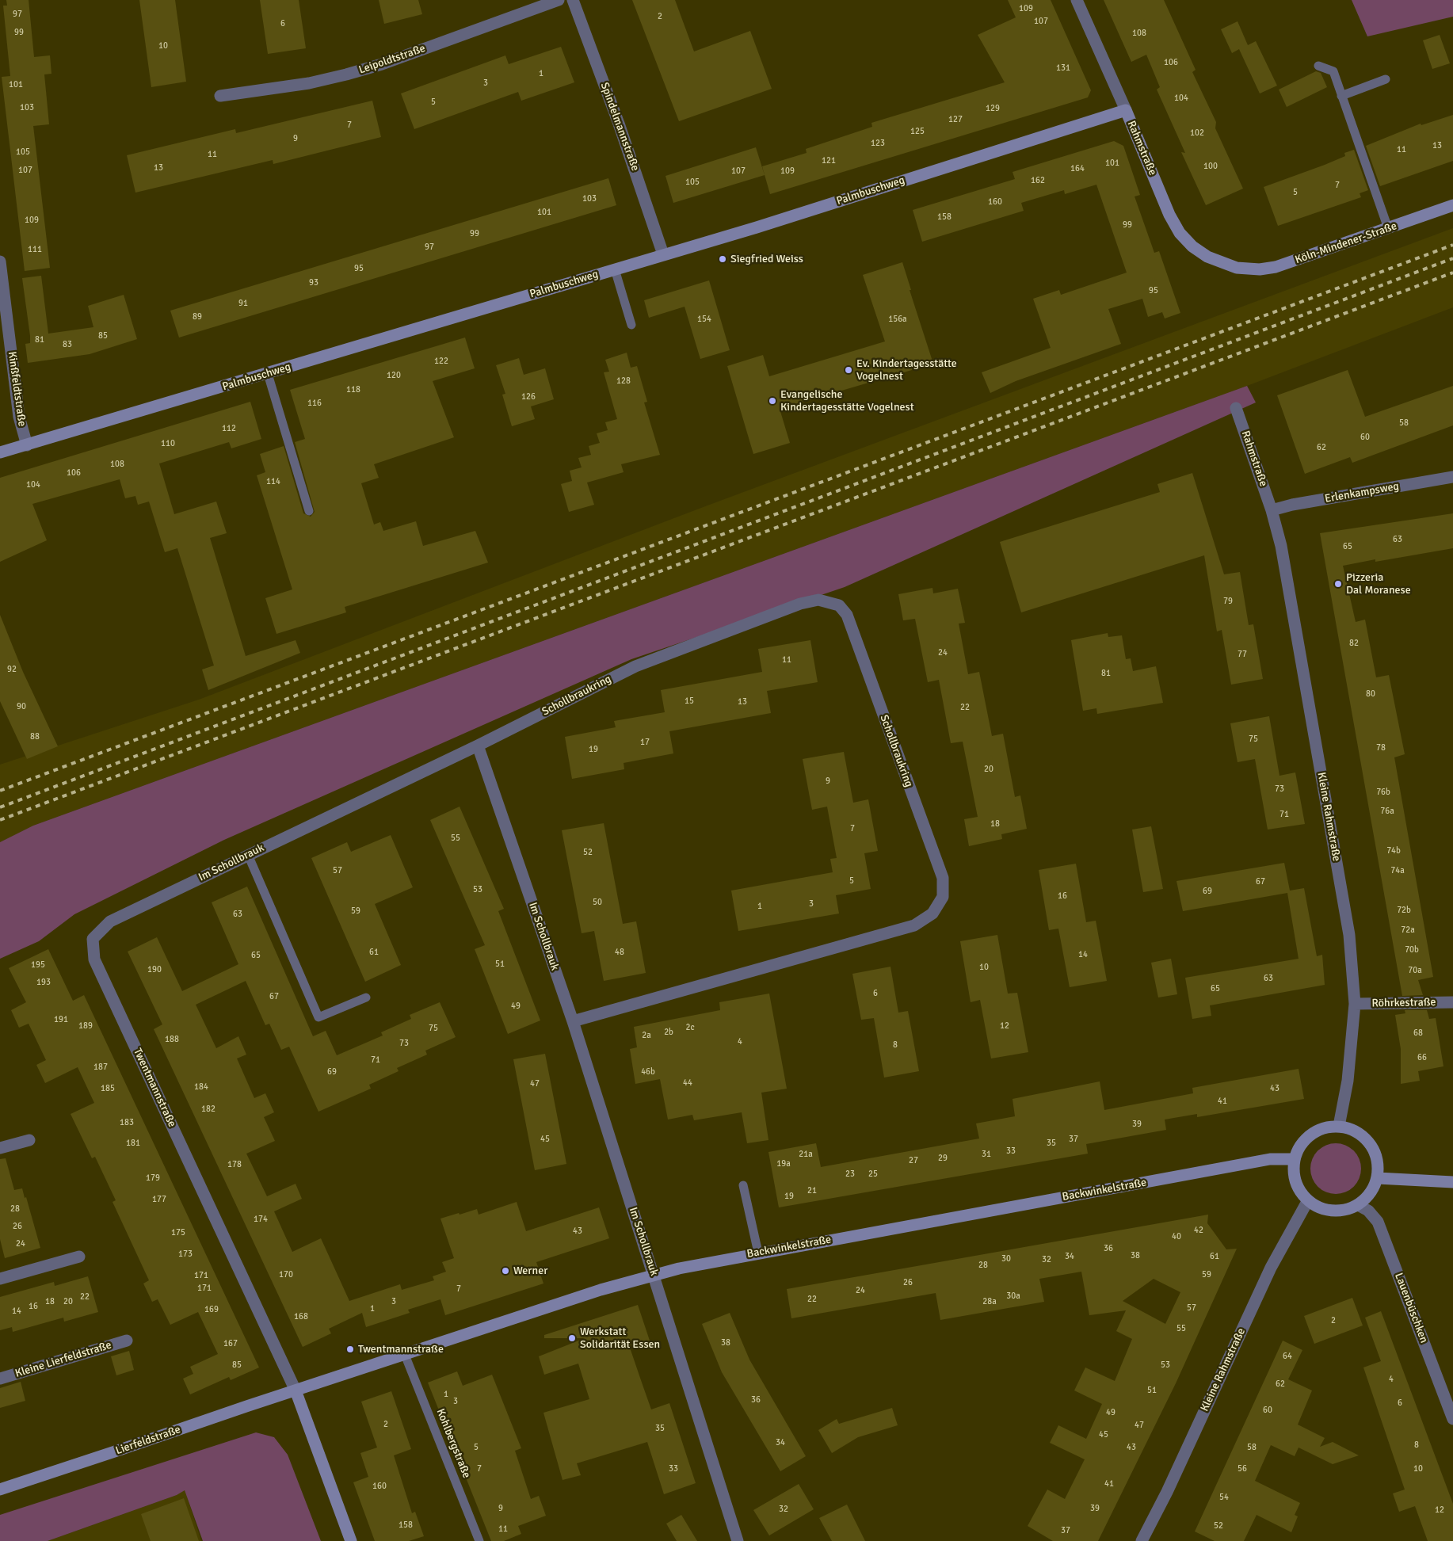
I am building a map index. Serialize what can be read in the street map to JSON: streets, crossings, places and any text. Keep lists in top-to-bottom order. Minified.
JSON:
{"streets":{"street":["Leipoldtstraße","Spindelmannstraße","Rahmstraße","Palmbuschweg","Köln-Mindener-Straße","Kinßfeldtstraße","Erlenkampsweg","Schollbraukring","Kleine Rahmstraße","Im Schollbrauk","Röhrkestraße","Twentmannstraße","Backwinkelstraße","Lauenbüschken","Kleine Lierfeldstraße","Lierfeldstraße"],"lane":["Kohlbergstraße"]},"crossings":[["Spindelmannstraße","Palmbuschweg"],["Rahmstraße","Palmbuschweg"],["Rahmstraße","Köln-Mindener-Straße"],["Rahmstraße","Erlenkampsweg"],["Rahmstraße","Kleine Rahmstraße"],["Palmbuschweg","Kinßfeldtstraße"],["Erlenkampsweg","Kleine Rahmstraße"],["Schollbraukring","Im Schollbrauk"],["Kleine Rahmstraße","Röhrkestraße"],["Kleine Rahmstraße","Backwinkelstraße"],["Kleine Rahmstraße","Lauenbüschken"],["Im Schollbrauk","Twentmannstraße"],["Im Schollbrauk","Backwinkelstraße"],["Twentmannstraße","Backwinkelstraße"],["Twentmannstraße","Lierfeldstraße"],["Backwinkelstraße","Lauenbüschken"],["Backwinkelstraße","Lierfeldstraße"],["Backwinkelstraße","Kohlbergstraße"]],"places":["Siegfried Weiss","Ev. Kindertagesstätte Vogelnest","Evangelische Kindertagesstätte Vogelnest","Pizzeria Dal Moranese","Werner","Werkstatt Solidarität Essen","Twentmannstraße"],"house_numbers":["109","97","2","107","6","99","108","10","106","131","1","3","101","104","5","103","129","127","7","125","102","9","123","13","11","105","11","121","101","100","13","164","107","107","109","162","105","7","5","103","160","101","158","109","99","99","97","111","95","93","95","91","89","154","156a","85","81","83","122","120","128","118","126","116","58","112","60","110","62","108","106","114","104","63","65","79","82","24","77","11","92","81","80","15","13","90","22","88","75","17","78","19","20","9","73","76b","76a","71","18","7","55","74b","52","57","74a","5","67","53","69","16","50","3","1","72b","59","63","72a","70b","61","48","14","65","51","195","10","190","70a","63","193","65","6","67","49","191","189","12","2c","75","2b","68","2a","188","4","73","8","66","71","187","69","46b","44","47","184","185","43","41","182","183","39","45","37","181","35","33","21a","31","29","27","19a","178","23","25","179","21","19","177","28","174","26","42","43","175","40","24","36","173","38","34","61","30","32","28","170","59","171","26","171","7","24","30a","22","22","18","20","3","28a","16","57","1","169","14","168","2","55","38","167","64","85","53","4","62","51","1","36","3","6","60","49","2","47","35","45","34","8","5","43","58","7","33","56","10","41","160","54","9","39","32","12","158","52","11","37"]}
